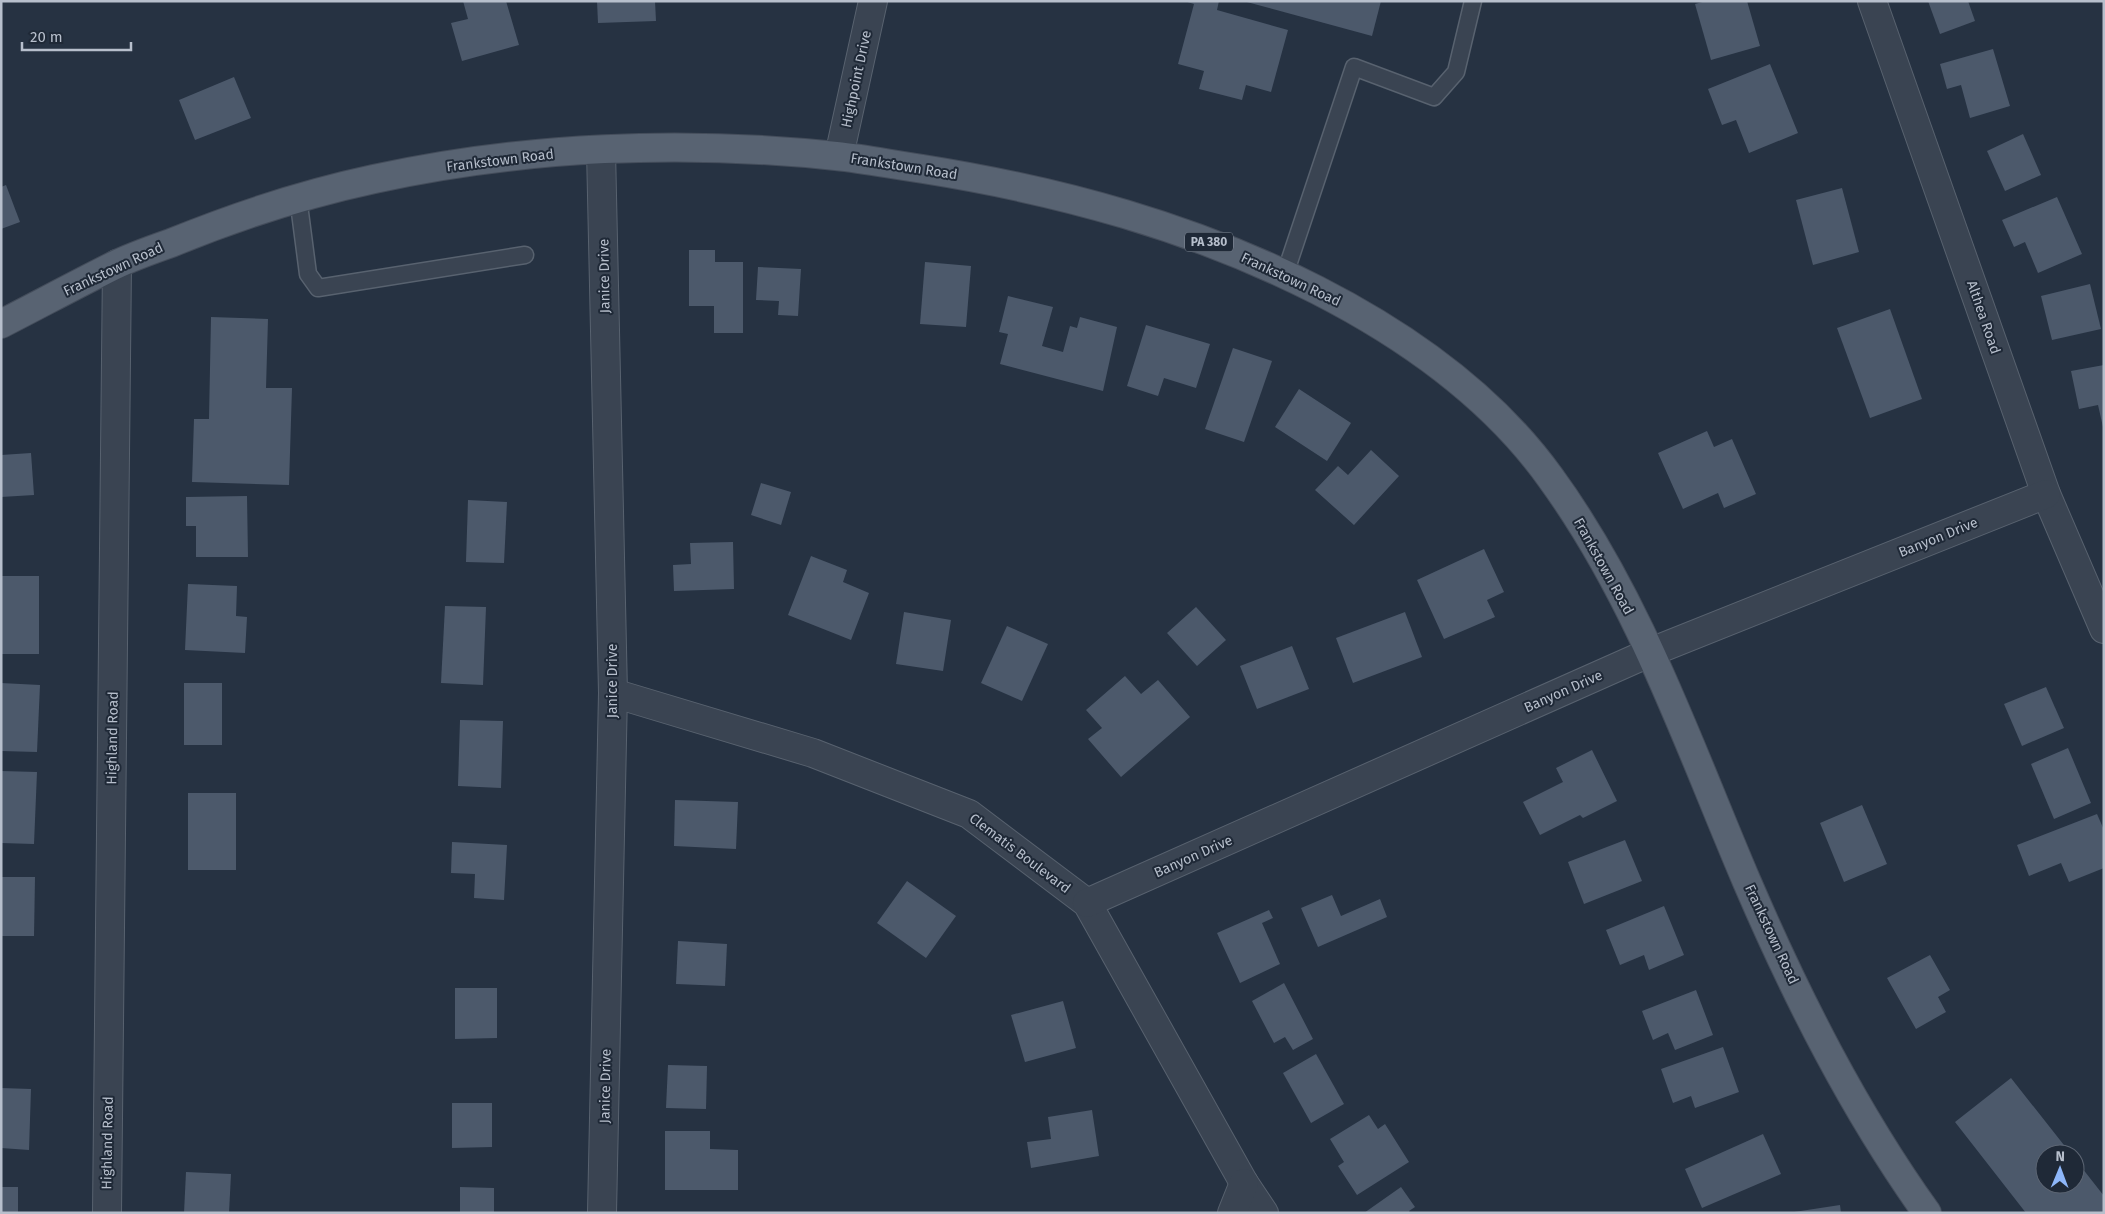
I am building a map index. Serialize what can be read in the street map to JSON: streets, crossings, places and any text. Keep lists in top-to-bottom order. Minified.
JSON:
{"streets":{"main road":["Frankstown Road","PA 380"],"street":["Highpoint Drive","Janice Drive","Althea Road","Banyon Drive","Highland Road","Clematis Boulevard"]},"crossings":[["Highpoint Drive","Frankstown Road"],["Frankstown Road","Janice Drive"],["Frankstown Road","Banyon Drive"],["Frankstown Road","Highland Road"],["Janice Drive","Clematis Boulevard"],["Althea Road","Banyon Drive"],["Banyon Drive","Clematis Boulevard"]],"scale_bar":"20 m","north":"top"}
